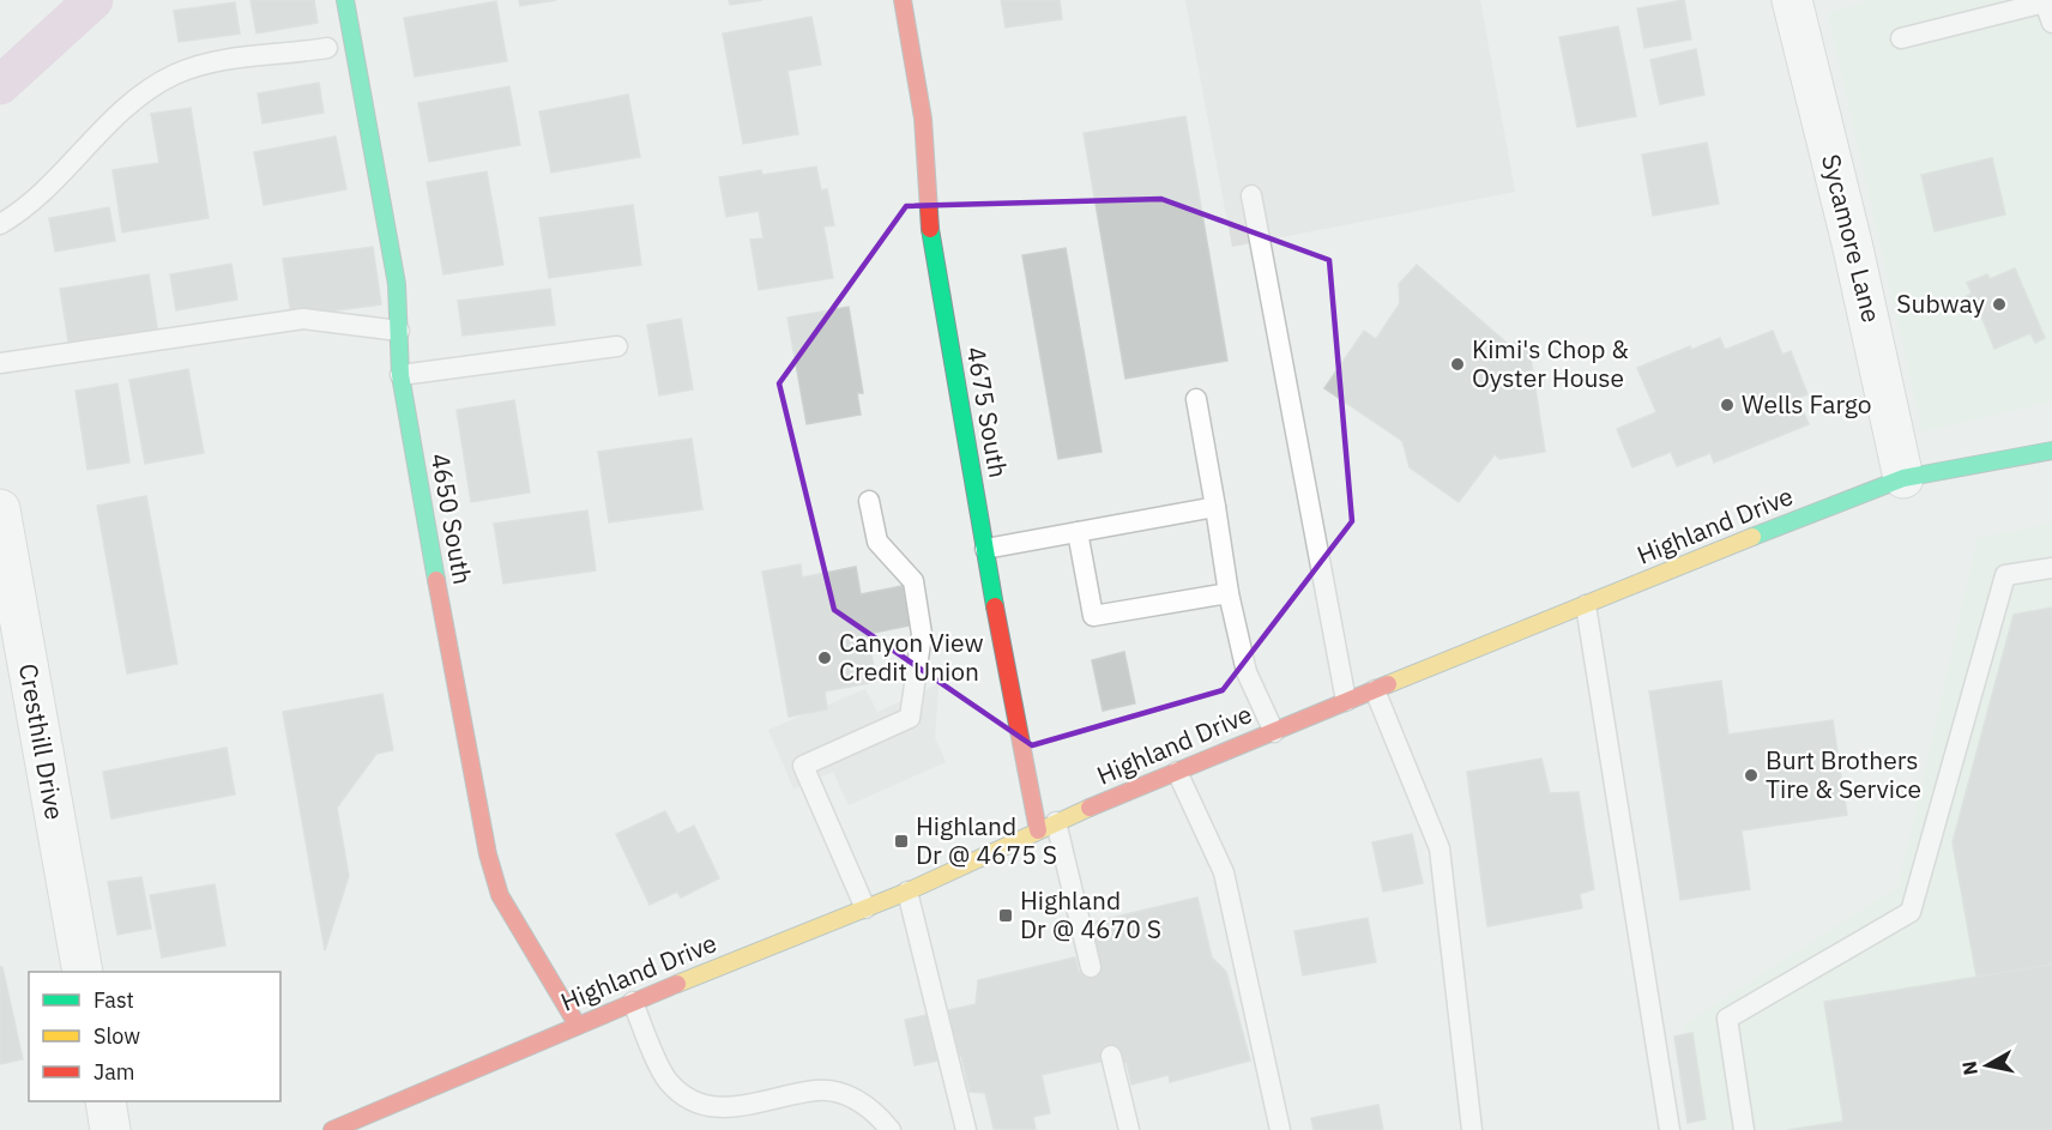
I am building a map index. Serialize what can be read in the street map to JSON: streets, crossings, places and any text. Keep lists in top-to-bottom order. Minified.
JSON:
{"streets":{"street":["Sycamore Lane","4675 South","4650 South","Highland Drive","Cresthill Drive"]},"crossings":[["Sycamore Lane","Highland Drive"],["4675 South","Highland Drive"],["4650 South","Highland Drive"]],"places":{"other":["Subway","Kimi's Chop & Oyster House","Wells Fargo","Canyon View Credit Union","Burt Brothers Tire & Service"],"transit":["Highland Dr @ 4675 S","Highland Dr @ 4670 S"]},"legend":["Fast","Slow","Jam"],"north":"left"}
